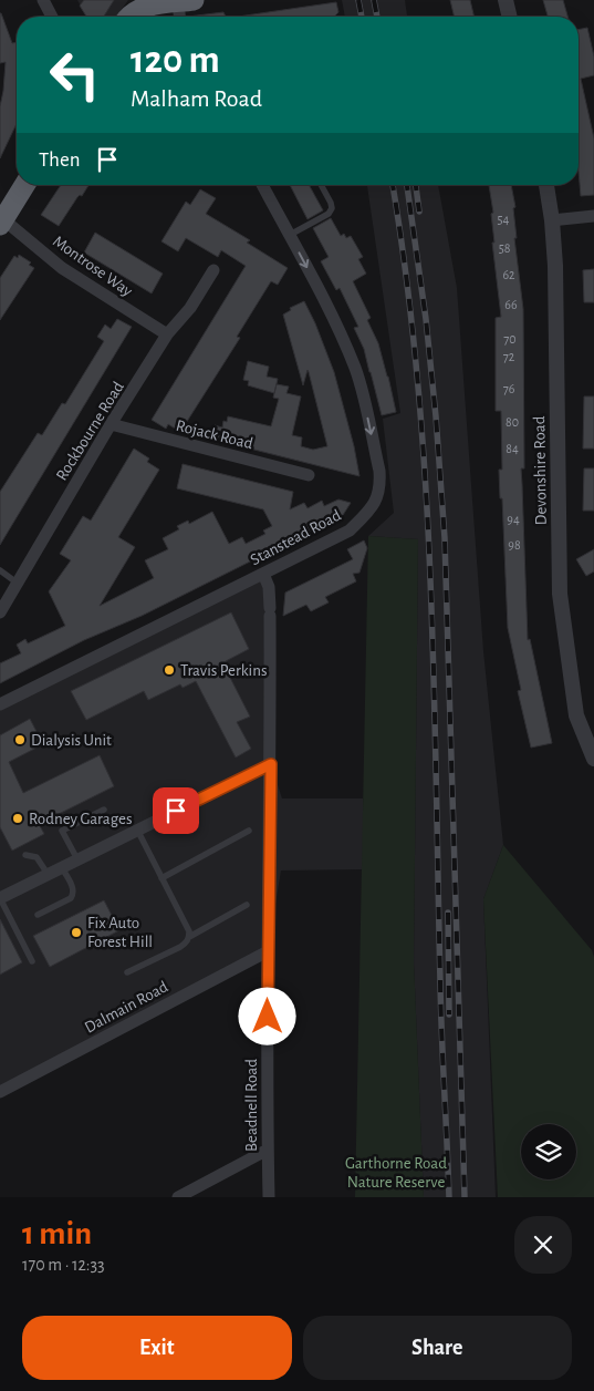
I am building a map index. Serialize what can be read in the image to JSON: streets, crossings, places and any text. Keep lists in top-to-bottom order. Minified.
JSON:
{"streets":{"street":["Montrose Way","Rockbourne Road","Rojack Road","Devonshire Road","Stanstead Road","Dalmain Road","Beadnell Road"]},"crossings":[["Montrose Way","Rockbourne Road"],["Rockbourne Road","Rojack Road"],["Stanstead Road","Beadnell Road"],["Dalmain Road","Beadnell Road"]],"one_way":["Stanstead Road"],"parks":["Garthorne Road Nature Reserve"],"places":["Travis Perkins","Dialysis Unit","Rodney Garages","Fix Auto Forest Hill"],"house_numbers":["54","58","62","66","70","72","76","80","84","94","98"],"page":{"turn":["120 m","Malham Road"],"then":"Then","heading":["1 min","170 m · 12:33"],"buttons":["Exit","Share"]}}
